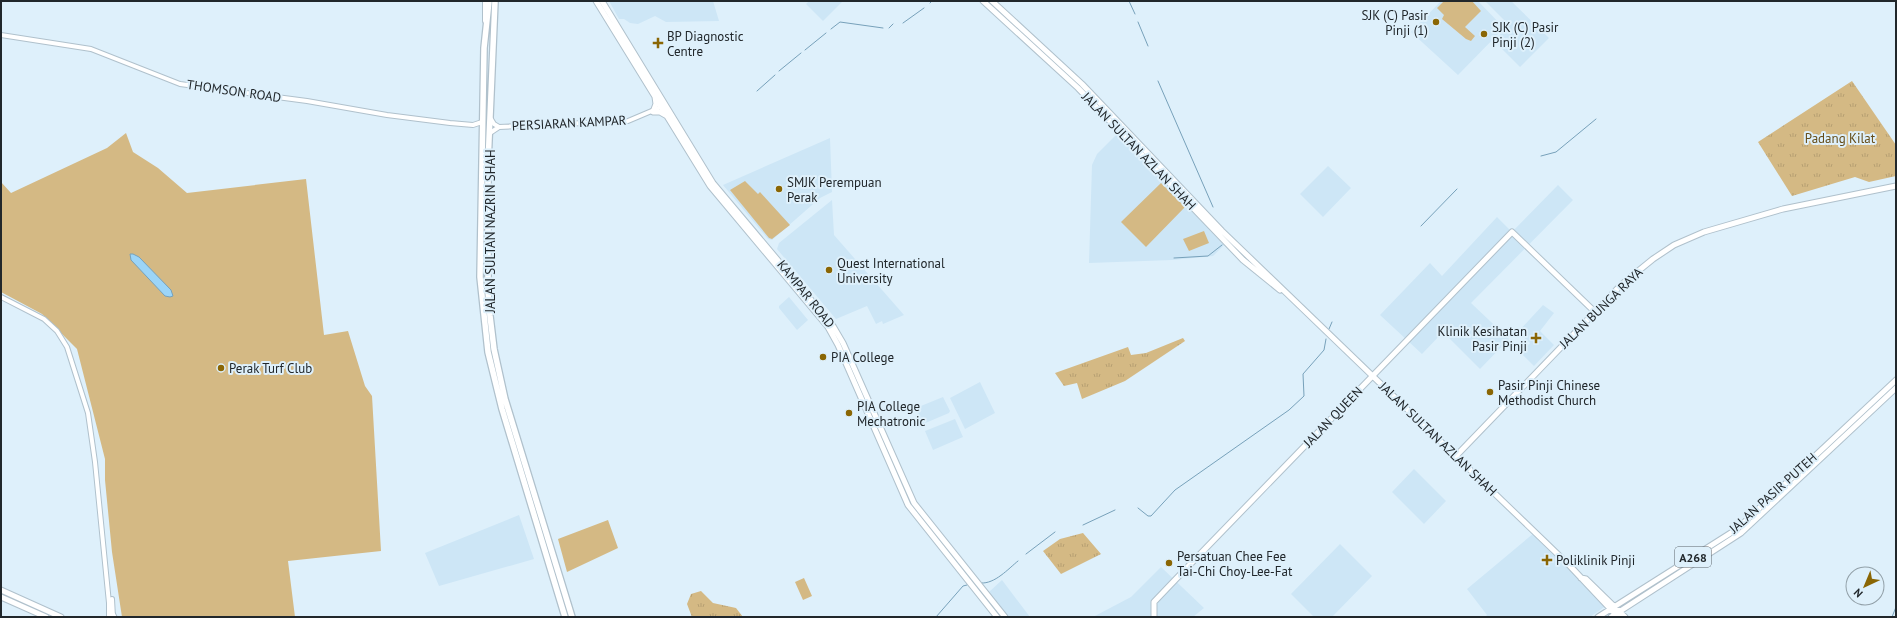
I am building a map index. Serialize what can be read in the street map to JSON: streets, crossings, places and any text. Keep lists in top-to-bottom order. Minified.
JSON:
{"streets":{"highway":["JALAN SULTAN NAZRIN SHAH"],"main road":["JALAN SULTAN AZLAN SHAH","KAMPAR ROAD","JALAN BUNGA RAYA","JALAN QUEEN","JALAN PASIR PUTEH","A268"],"street":["THOMSON ROAD","PERSIARAN KAMPAR"]},"crossings":[["THOMSON ROAD","JALAN SULTAN NAZRIN SHAH"],["PERSIARAN KAMPAR","JALAN SULTAN NAZRIN SHAH"],["PERSIARAN KAMPAR","KAMPAR ROAD"],["JALAN SULTAN AZLAN SHAH","JALAN BUNGA RAYA"],["JALAN SULTAN AZLAN SHAH","JALAN QUEEN"],["JALAN SULTAN AZLAN SHAH","JALAN PASIR PUTEH"],["JALAN BUNGA RAYA","JALAN QUEEN"]],"parks":["Padang Kilat"],"places":{"other":["SJK (C) Pasir Pinji (1)","SJK (C) Pasir Pinji (2)","SMJK Perempuan Perak","Quest International University","PIA College","Perak Turf Club","Pasir Pinji Chinese Methodist Church","PIA College Mechatronic","Persatuan Chee Fee Tai-Chi Choy-Lee-Fat"],"health":["BP Diagnostic Centre","Klinik Kesihatan Pasir Pinji","Poliklinik Pinji"]},"north":"bottom left"}
